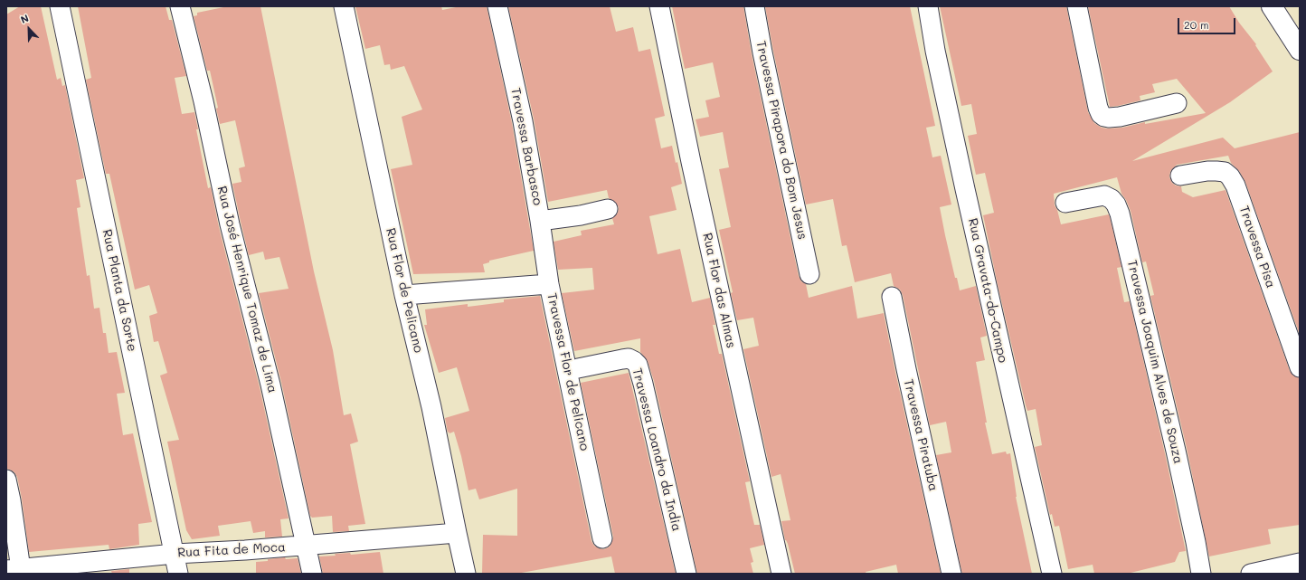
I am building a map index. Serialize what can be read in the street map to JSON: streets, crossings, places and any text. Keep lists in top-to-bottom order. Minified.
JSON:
{"streets":{"street":["Travessa Pirapora do Bom Jesus","Travessa Barbasco","Travessa Pisa","Rua José Henrique Tomaz de Lima","Rua Planta da Sorte","Rua Flor de Pelicano","Rua Flor das Almas","Rua Gravata-do-Campo","Travessa Joaquim Alves de Souza","Travessa Flor de Pelicano","Travessa Piratuba","Travessa Loandro da India","Rua Fita de Moca"]},"crossings":[["Rua José Henrique Tomaz de Lima","Rua Fita de Moca"],["Rua Planta da Sorte","Rua Fita de Moca"],["Rua Flor de Pelicano","Travessa Flor de Pelicano"],["Rua Flor de Pelicano","Rua Fita de Moca"]],"scale_bar":"20 m","north":"top left"}
